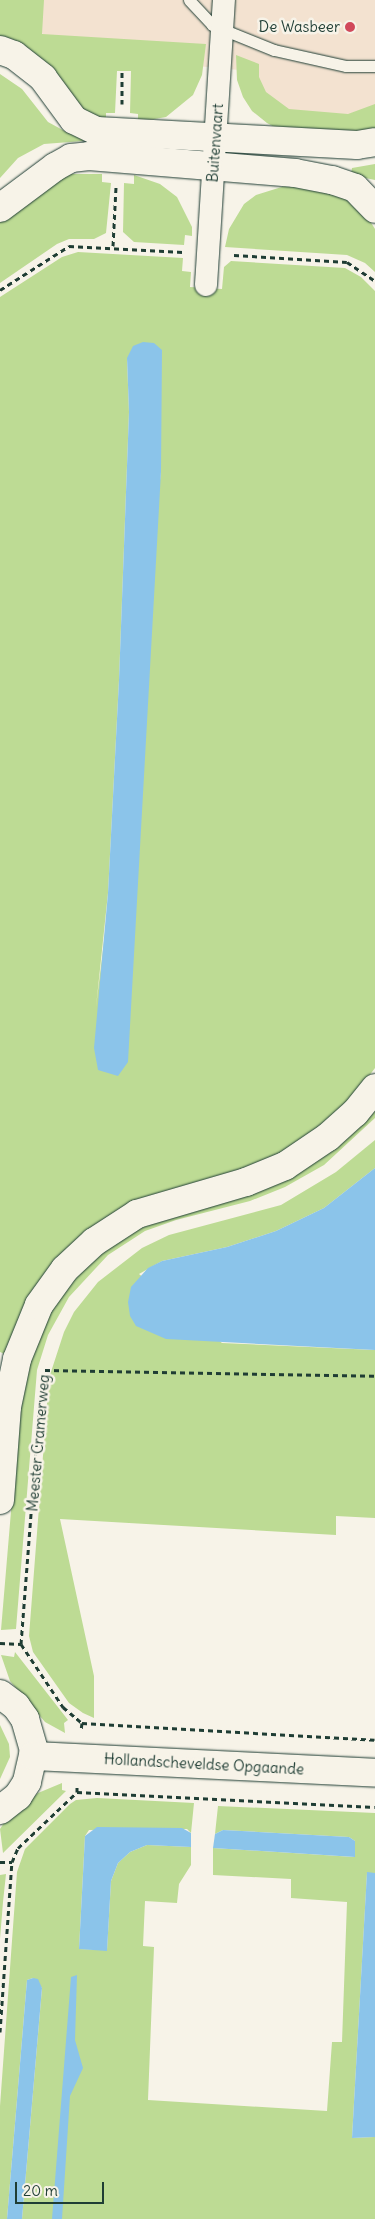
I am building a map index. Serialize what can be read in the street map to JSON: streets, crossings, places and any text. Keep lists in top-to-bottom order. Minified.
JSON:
{"streets":{"main road":["Meester Cramerweg","Hollandscheveldse Opgaande"],"street":["Buitenvaart"]},"places":["De Wasbeer"],"scale_bar":"20 m"}
